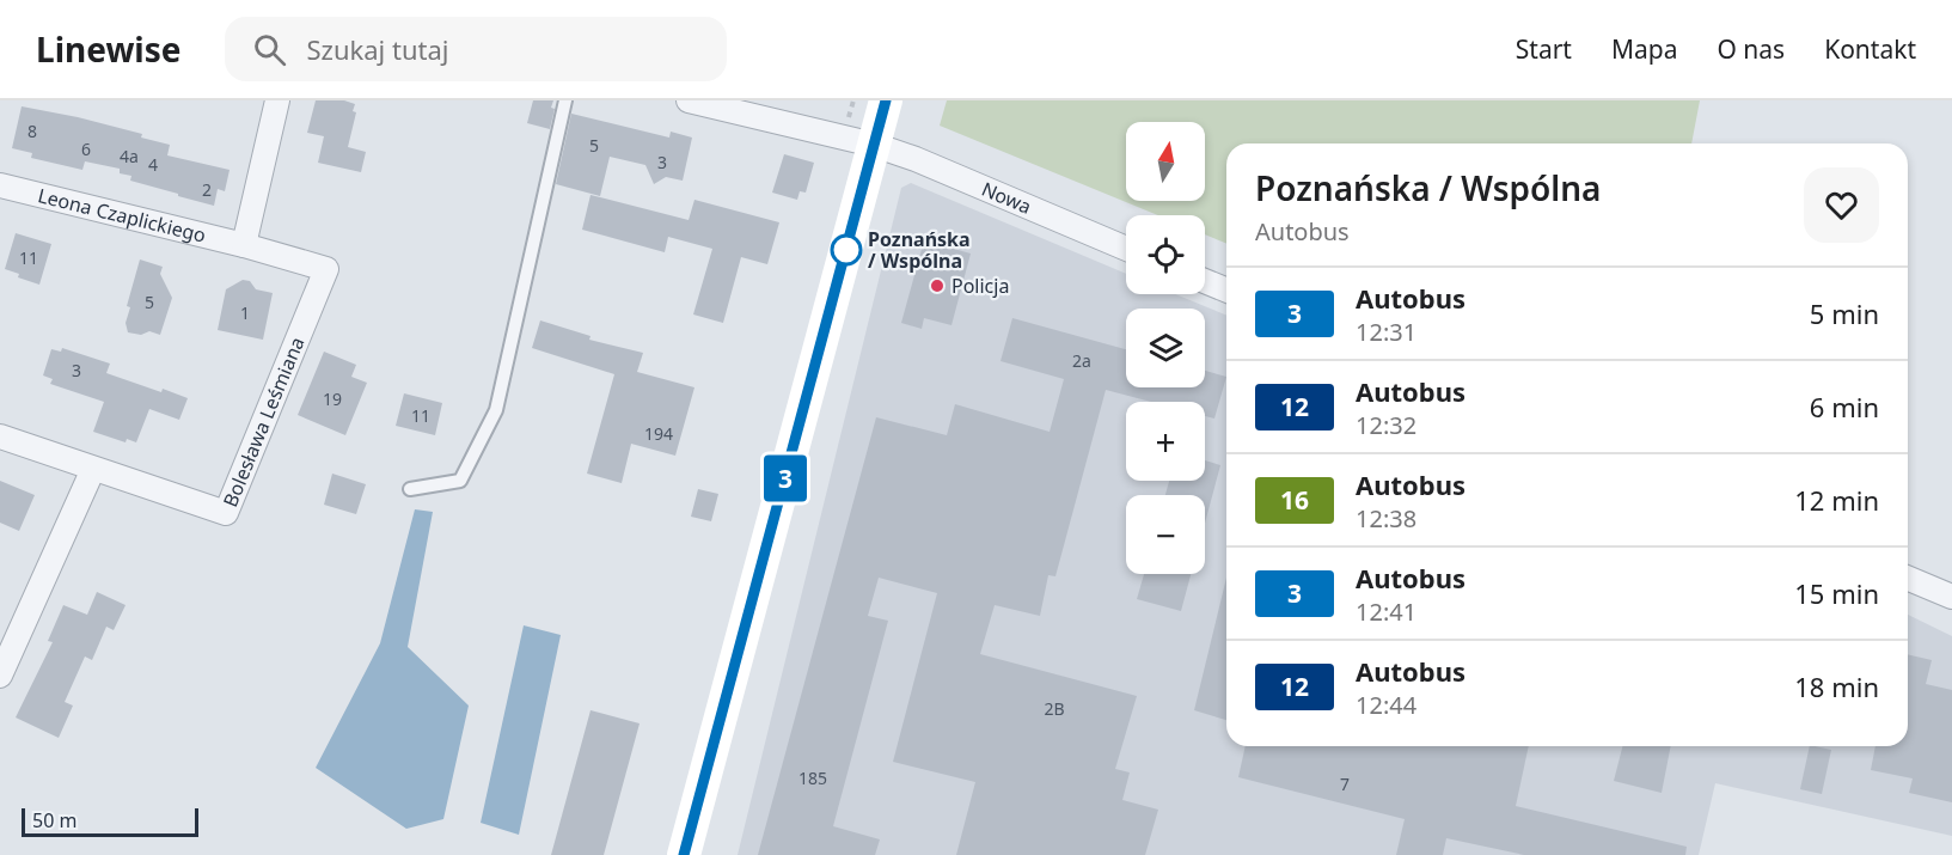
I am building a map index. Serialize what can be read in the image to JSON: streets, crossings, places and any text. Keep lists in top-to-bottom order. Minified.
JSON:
{"streets":{"street":["Nowa","Leona Czaplickiego","Bolesława Leśmiana"]},"crossings":[["Leona Czaplickiego","Bolesława Leśmiana"]],"places":["Poznańska / Wspólna","Policja"],"lines":["bus line 3"],"house_numbers":["8","5","6","4a","3","4","2","11","5","1","2a","3","19","11","194","2B","185","7"],"scale_bar":"50 m","north":"top","page":{"header":"Linewise","search":"Szukaj tutaj","nav":["Start","Mapa","O nas","Kontakt"],"on_map":"3","map_buttons":["+","−"],"heading":["Poznańska / Wspólna","Autobus"],"list":[{"mark":"3","name":"Autobus","note":"12:31","value":"5 min"},{"mark":"12","name":"Autobus","note":"12:32","value":"6 min"},{"mark":"16","name":"Autobus","note":"12:38","value":"12 min"},{"mark":"3","name":"Autobus","note":"12:41","value":"15 min"},{"mark":"12","name":"Autobus","note":"12:44","value":"18 min"}],"scale":"50 m"}}
